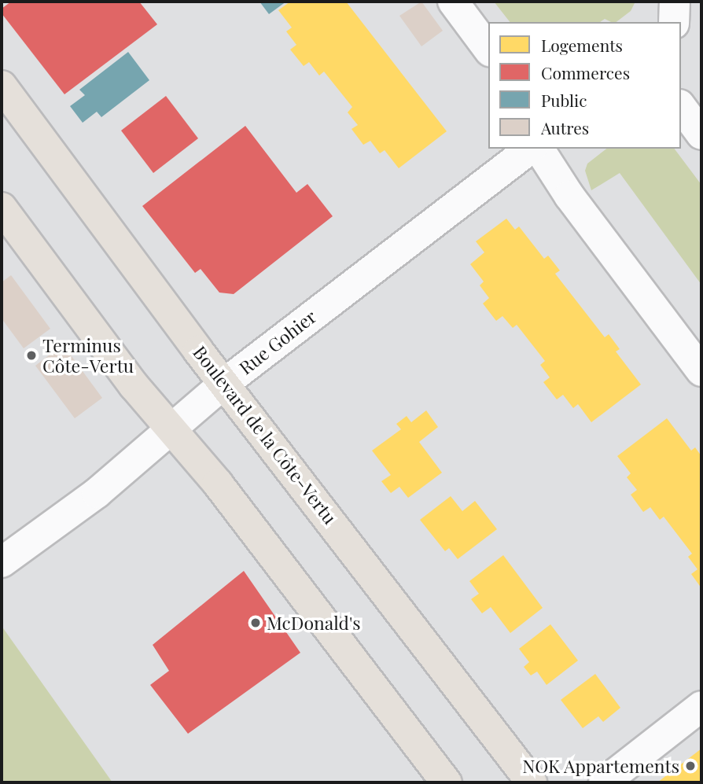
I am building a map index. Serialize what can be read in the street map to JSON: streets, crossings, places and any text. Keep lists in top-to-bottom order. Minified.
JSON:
{"streets":{"main road":["Boulevard de la Côte-Vertu"],"street":["Rue Gohier"]},"crossings":[["Rue Gohier","Boulevard de la Côte-Vertu"]],"places":["Terminus Côte-Vertu","McDonald's","NOK Appartements"],"legend":["Logements","Commerces","Public","Autres"]}
